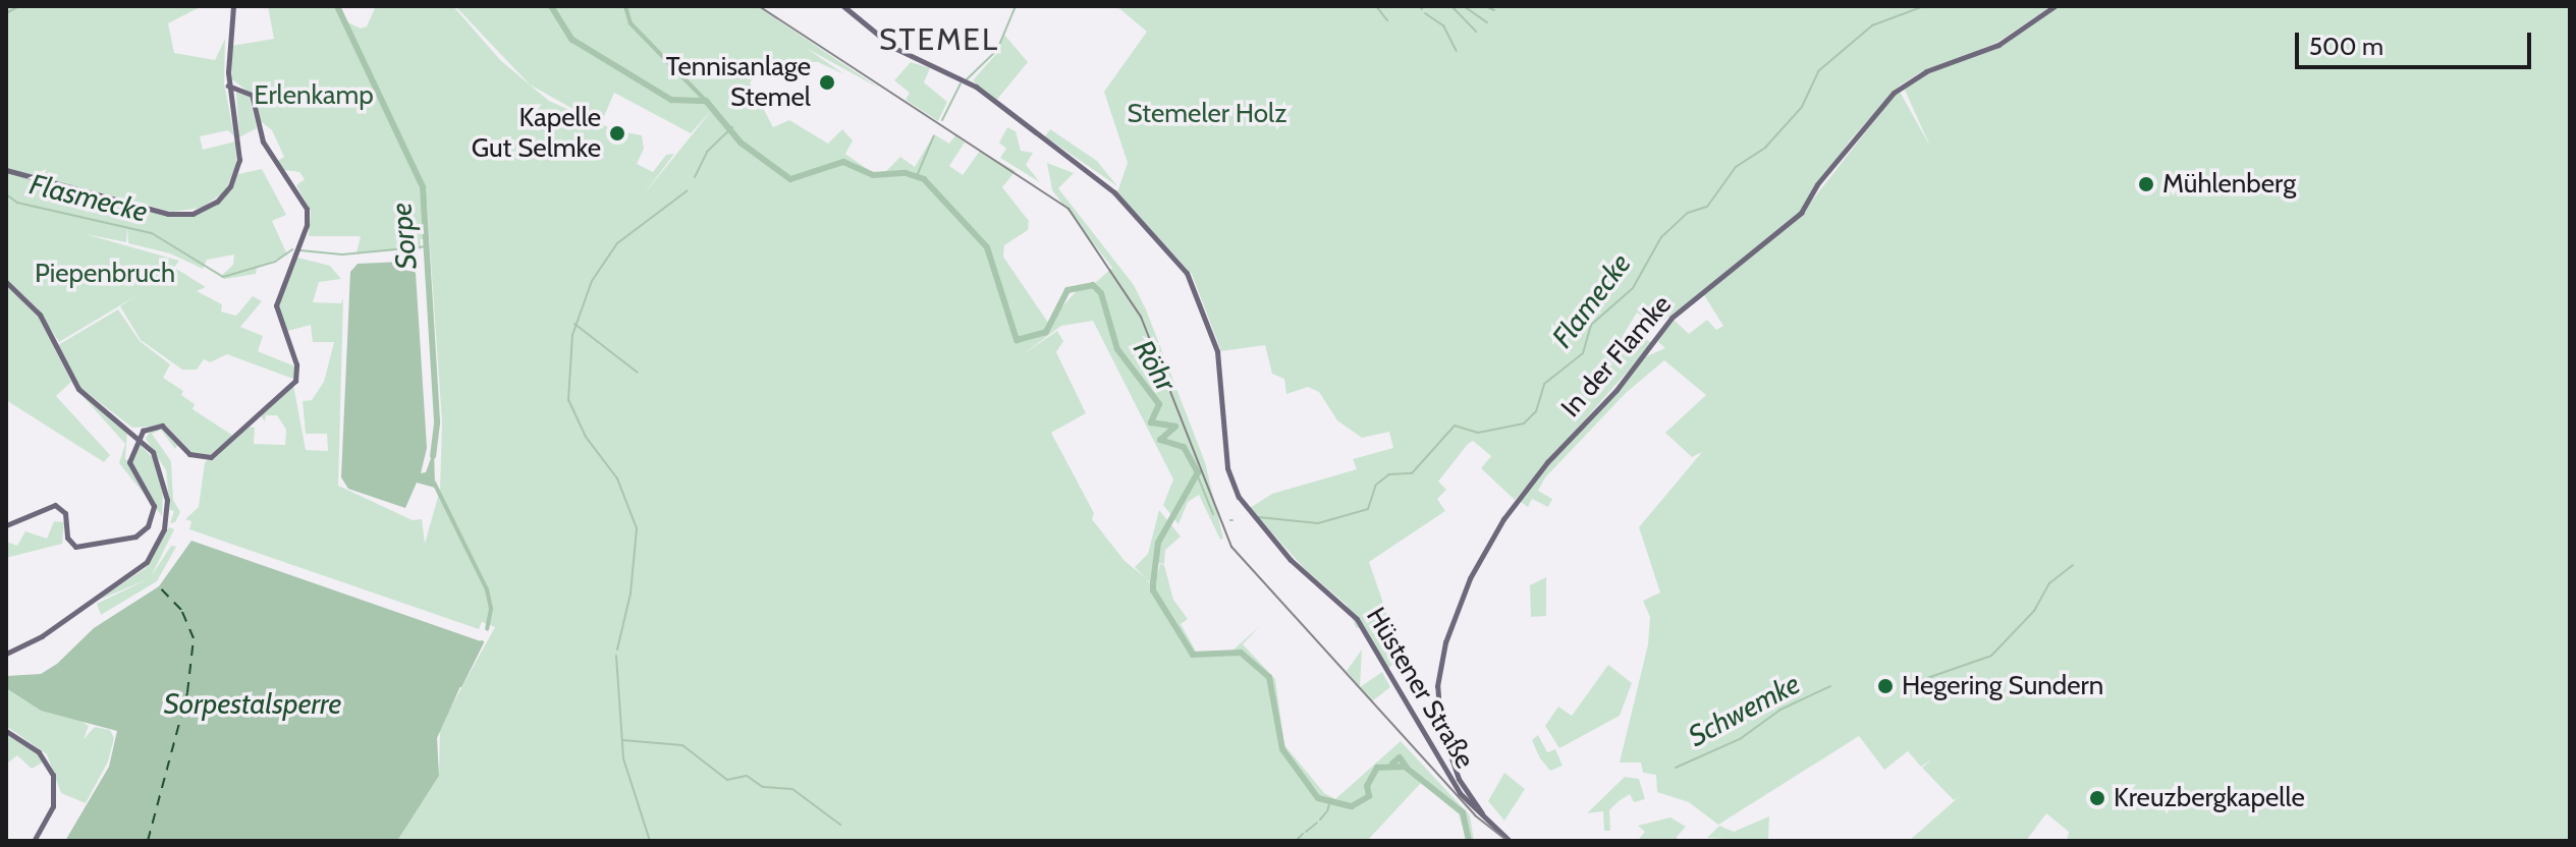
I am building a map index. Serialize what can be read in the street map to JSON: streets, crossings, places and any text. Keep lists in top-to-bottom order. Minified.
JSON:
{"streets":{"main road":["In der Flamke","Hüstener Straße"]},"crossings":[["In der Flamke","Hüstener Straße"]],"districts":["STEMEL"],"water":["Flasmecke","Sorpe","Flamecke","Röhr","Sorpestalsperre","Schwemke"],"parks":["Erlenkamp","Stemeler Holz","Piepenbruch"],"places":["Tennisanlage Stemel","Kapelle Gut Selmke","Mühlenberg","Hegering Sundern","Kreuzbergkapelle"],"scale_bar":"500 m"}
